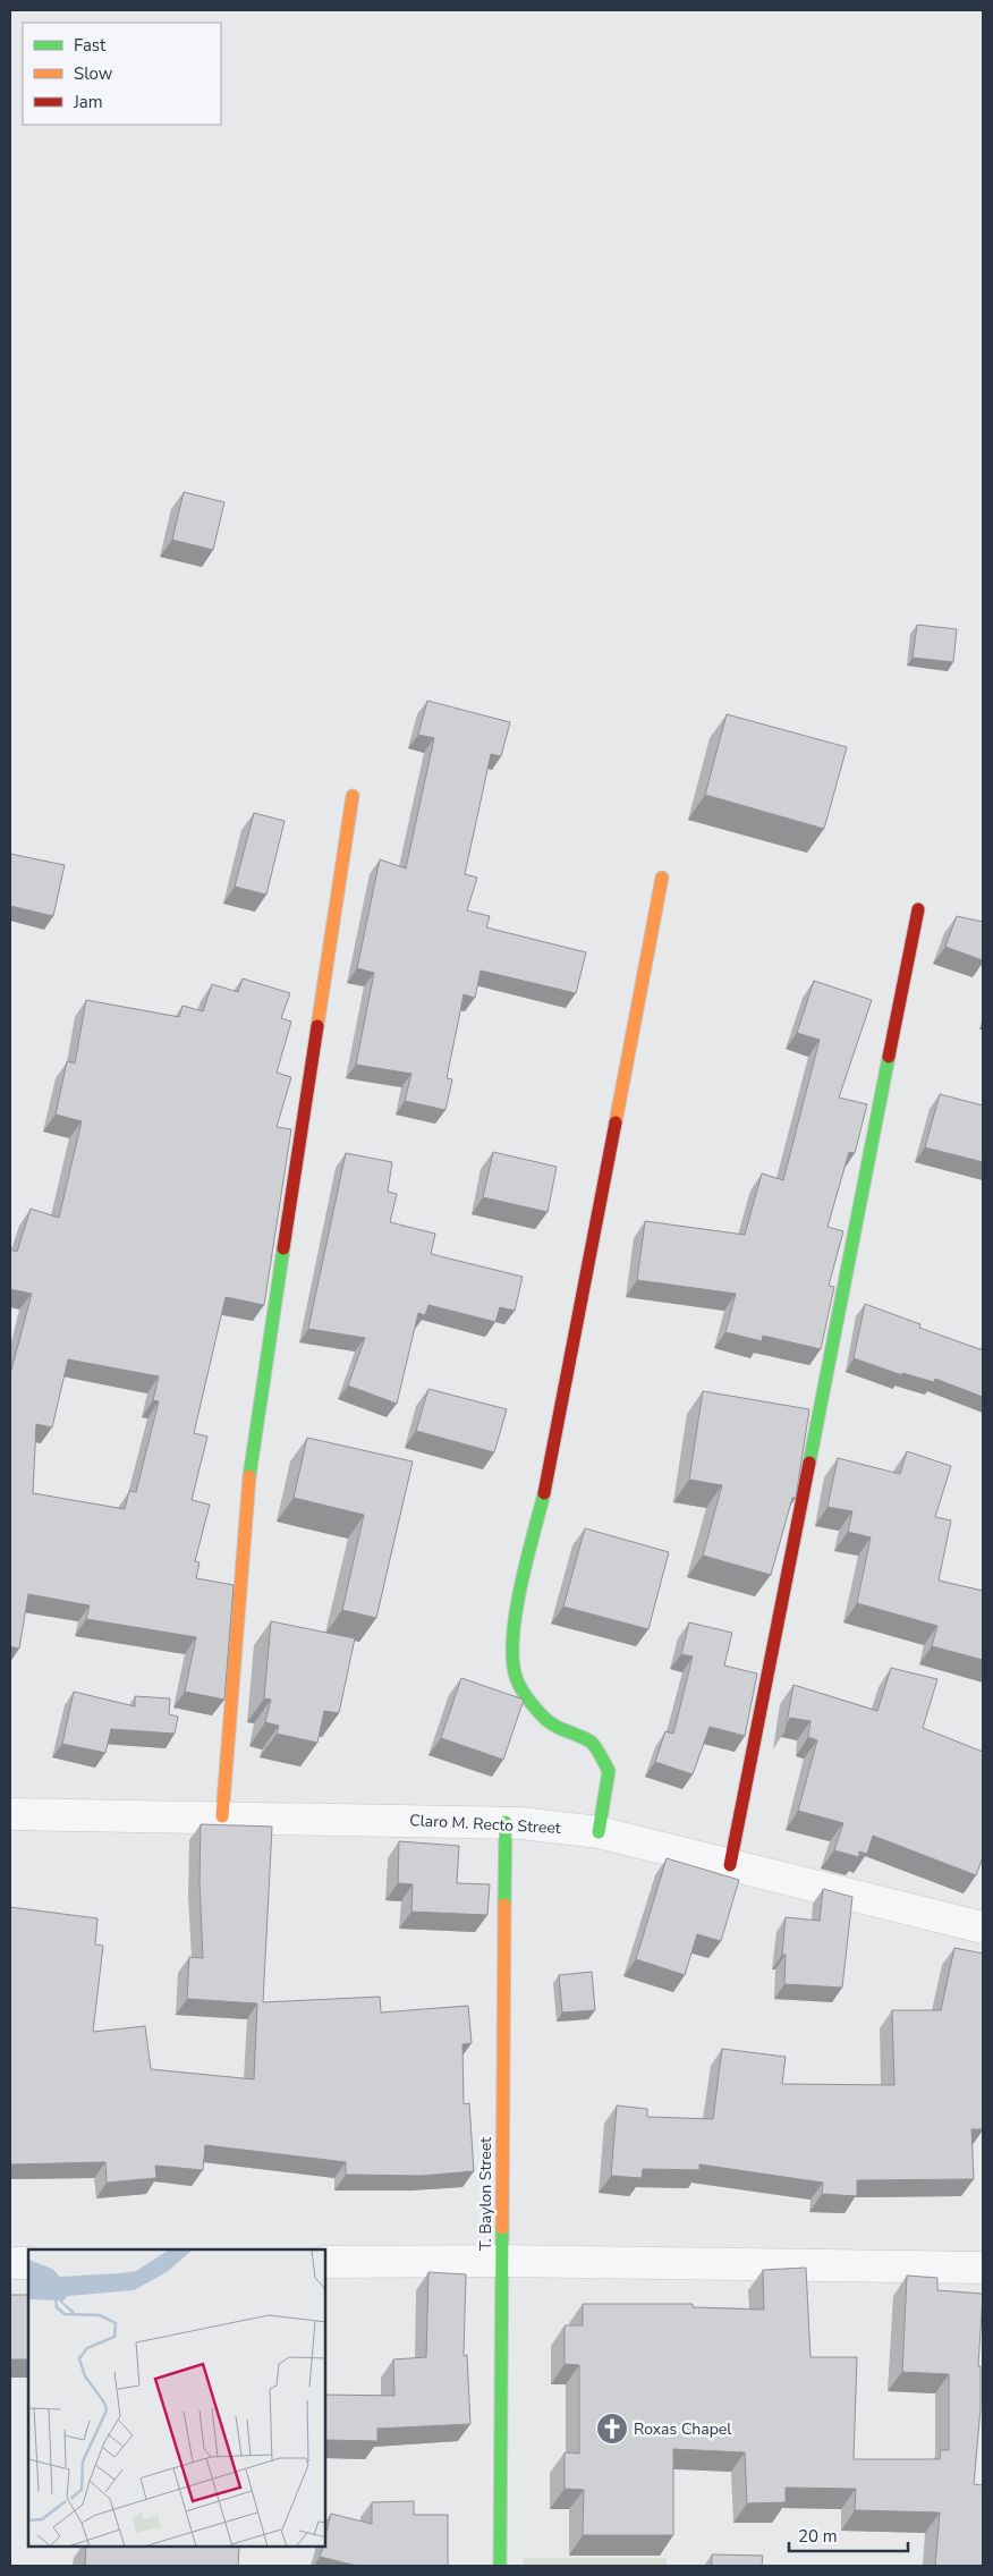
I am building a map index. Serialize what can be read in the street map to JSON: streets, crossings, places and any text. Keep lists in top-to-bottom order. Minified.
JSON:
{"streets":{"street":["Claro M. Recto Street","T. Baylon Street"]},"crossings":[["Claro M. Recto Street","T. Baylon Street"]],"places":{"church":["Roxas Chapel"]},"legend":["Fast","Slow","Jam"],"scale_bar":"20 m"}
